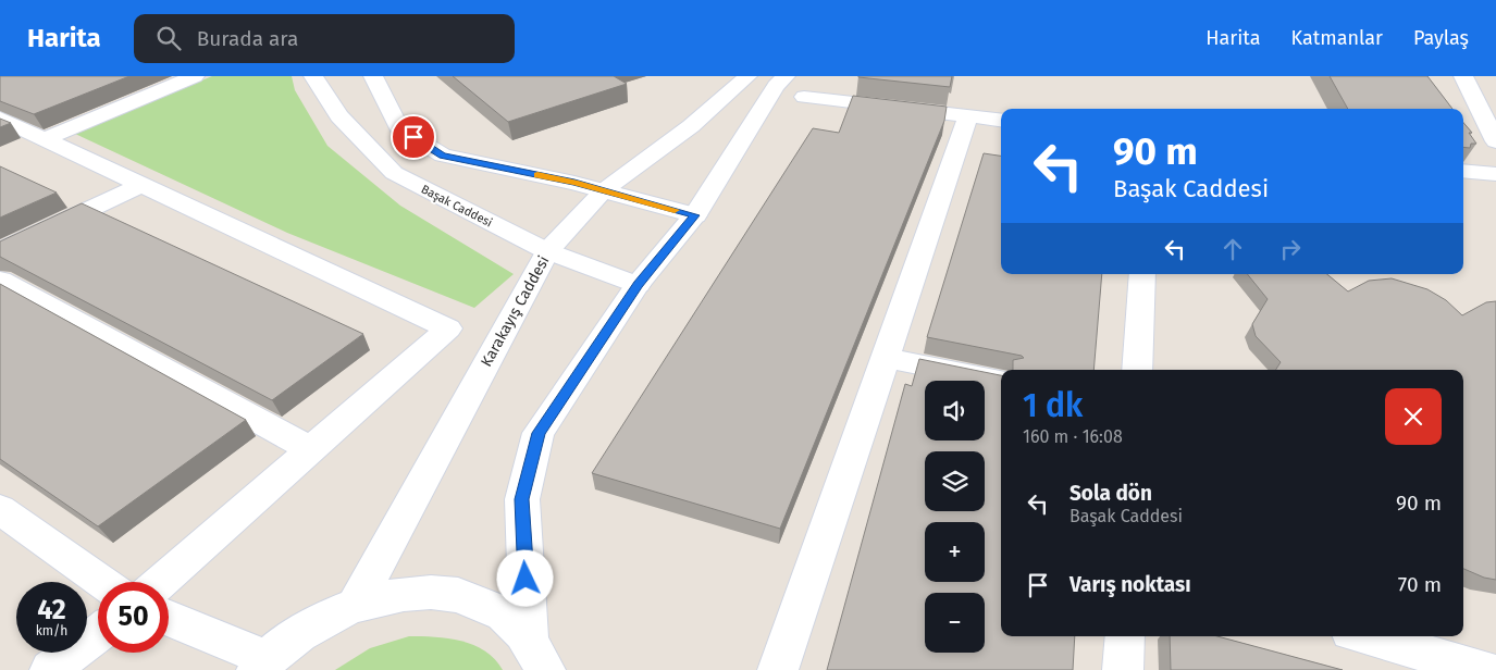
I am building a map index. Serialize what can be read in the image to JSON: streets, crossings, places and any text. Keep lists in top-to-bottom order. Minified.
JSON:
{"streets":{"street":["Başak Caddesi","Karakayış Caddesi"]},"crossings":[["Başak Caddesi","Karakayış Caddesi"]],"page":{"header":"Harita","search":"Burada ara","nav":["Harita","Katmanlar","Paylaş"],"turn":["90 m","Başak Caddesi"],"heading":["1 dk","160 m · 16:08"],"map_buttons":["+","−"],"list":[{"name":"Sola dön","note":"Başak Caddesi","value":"90 m"},{"name":"Varış noktası","value":"70 m"}],"speed":"42 km/h","limit":"50"}}
